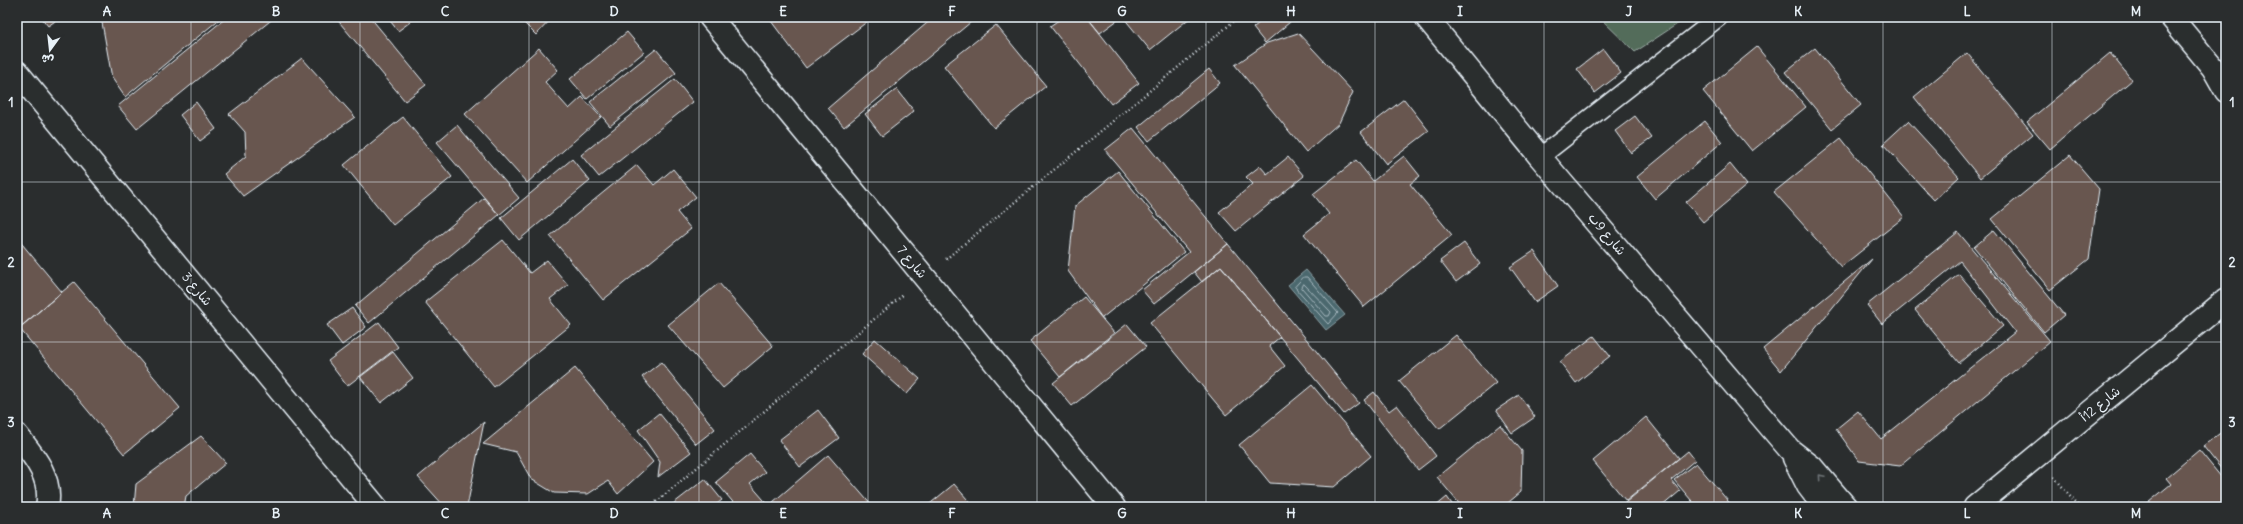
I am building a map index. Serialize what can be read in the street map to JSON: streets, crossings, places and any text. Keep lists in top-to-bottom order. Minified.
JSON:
{"streets":{"street":["شارع 9ب","شارع 7","شارع 3","شارع 12أ"]},"north":"bottom","grid":{"columns":["A","B","C","D","E","F","G","H","I","J","K","L","M"],"rows":["1","2","3"]}}
